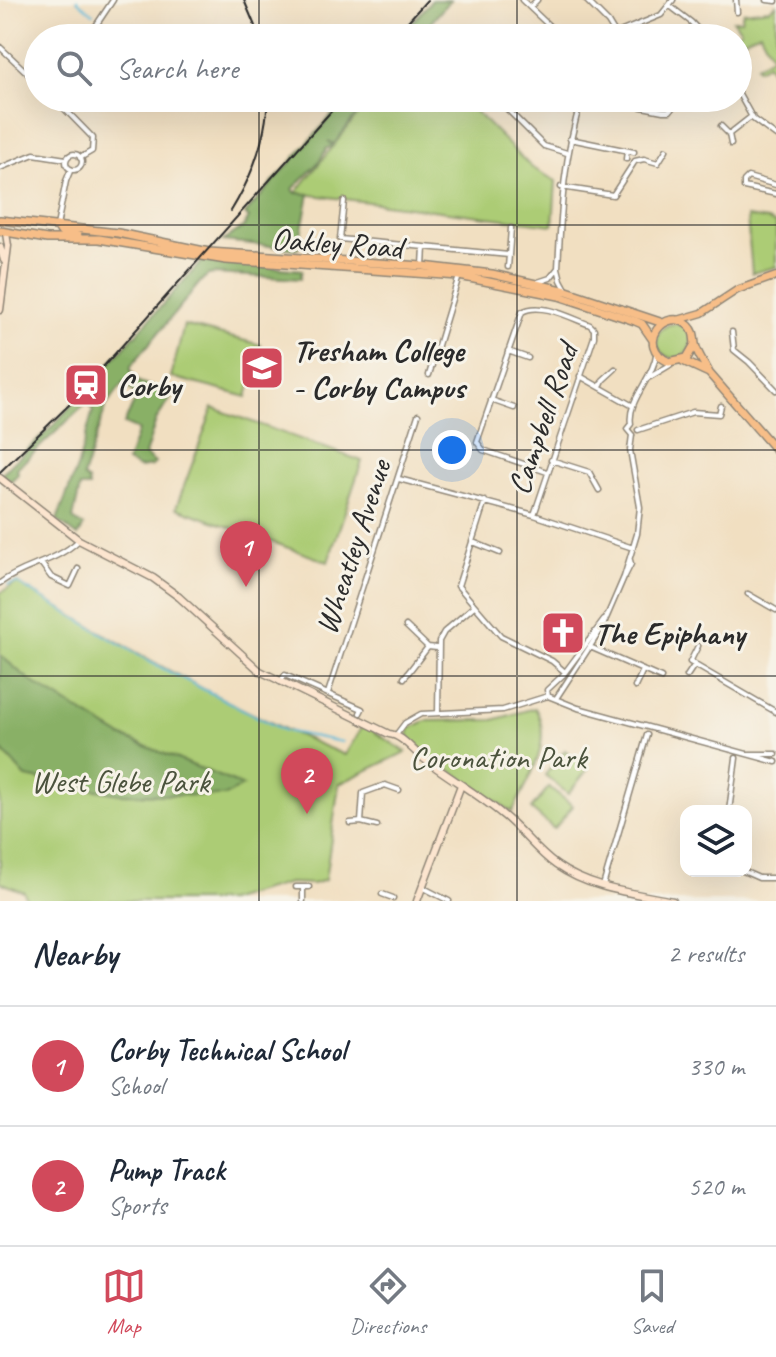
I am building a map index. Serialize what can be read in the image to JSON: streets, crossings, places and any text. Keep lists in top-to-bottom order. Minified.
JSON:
{"streets":{"highway":["Oakley Road"],"street":["Campbell Road","Wheatley Avenue"]},"parks":["Coronation Park","West Glebe Park"],"places":{"school or university":["Tresham College - Corby Campus"],"station":["Corby"],"church":["The Epiphany"]},"page":{"search":"Search here","pins":["1","2"],"heading":["Nearby","2 results"],"list":[{"mark":"1","name":"Corby Technical School","note":"School","value":"330 m"},{"mark":"2","name":"Pump Track","note":"Sports","value":"520 m"}],"nav":["Map","Directions","Saved"]}}
